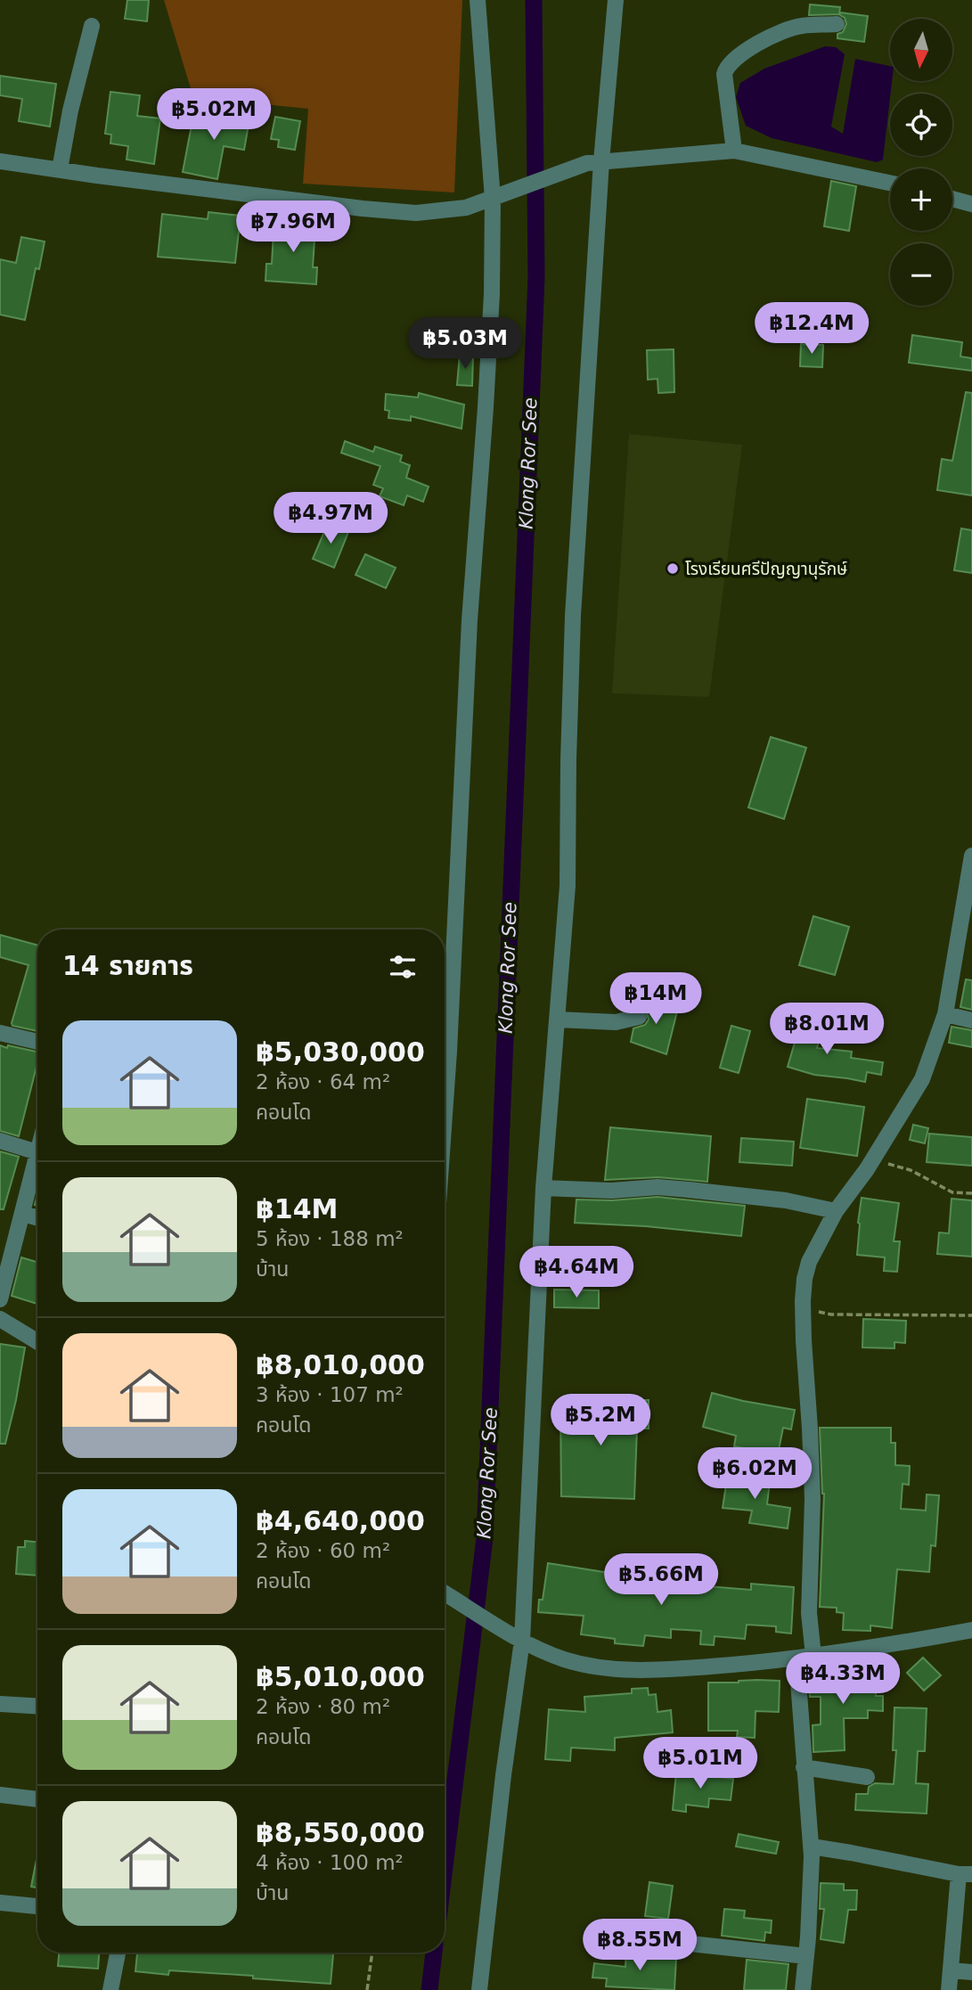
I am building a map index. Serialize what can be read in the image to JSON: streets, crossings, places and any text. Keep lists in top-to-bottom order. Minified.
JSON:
{"water":["Klong Ror See"],"places":["โรงเรียนศรีปัญญานุรักษ์"],"north":"bottom","page":{"map_buttons":["+","−"],"price":["฿5.02M","฿7.96M","฿12.4M","฿5.03M","฿4.97M","฿14M","฿8.01M","฿4.64M","฿5.2M","฿6.02M","฿5.66M","฿4.33M","฿5.01M","฿8.55M"],"heading":"14 รายการ","list":[{"name":"฿5,030,000","note":"2 ห้อง · 64 m² · คอนโด"},{"name":"฿14M","note":"5 ห้อง · 188 m² · บ้าน"},{"name":"฿8,010,000","note":"3 ห้อง · 107 m² · คอนโด"},{"name":"฿4,640,000","note":"2 ห้อง · 60 m² · คอนโด"},{"name":"฿5,010,000","note":"2 ห้อง · 80 m² · คอนโด"},{"name":"฿8,550,000","note":"4 ห้อง · 100 m² · บ้าน"}]}}
